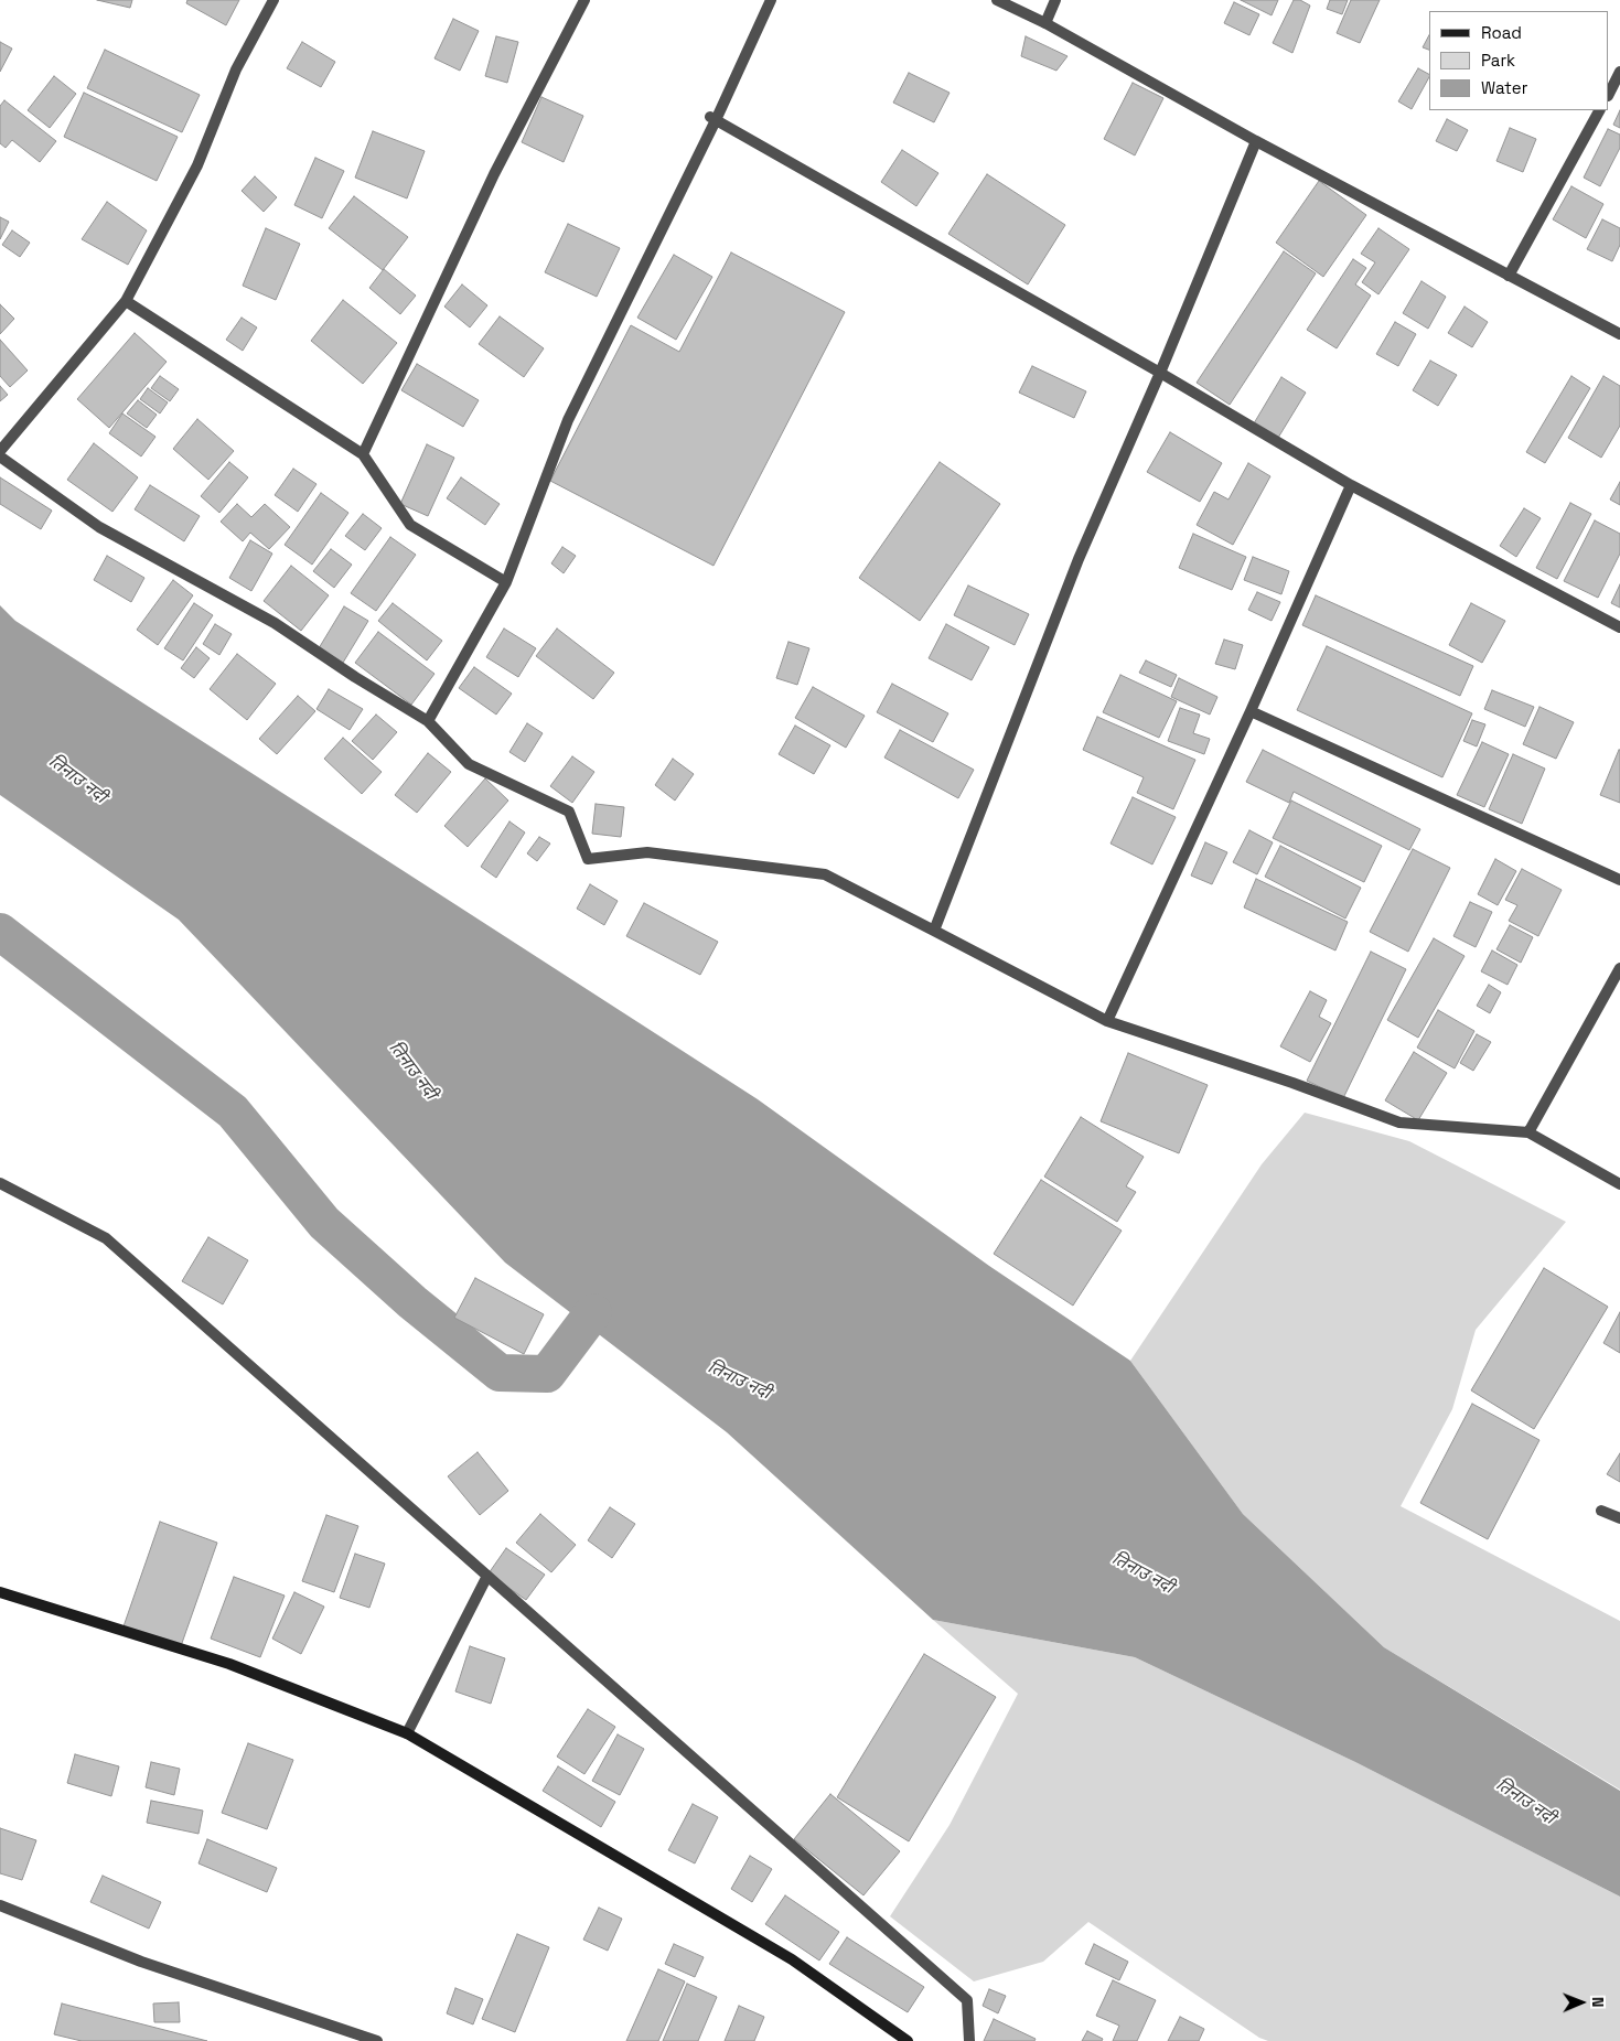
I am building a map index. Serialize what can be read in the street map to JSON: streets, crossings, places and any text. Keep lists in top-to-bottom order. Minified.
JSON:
{"water":["तिनाउ नदी"],"legend":["Road","Park","Water"],"north":"right"}
